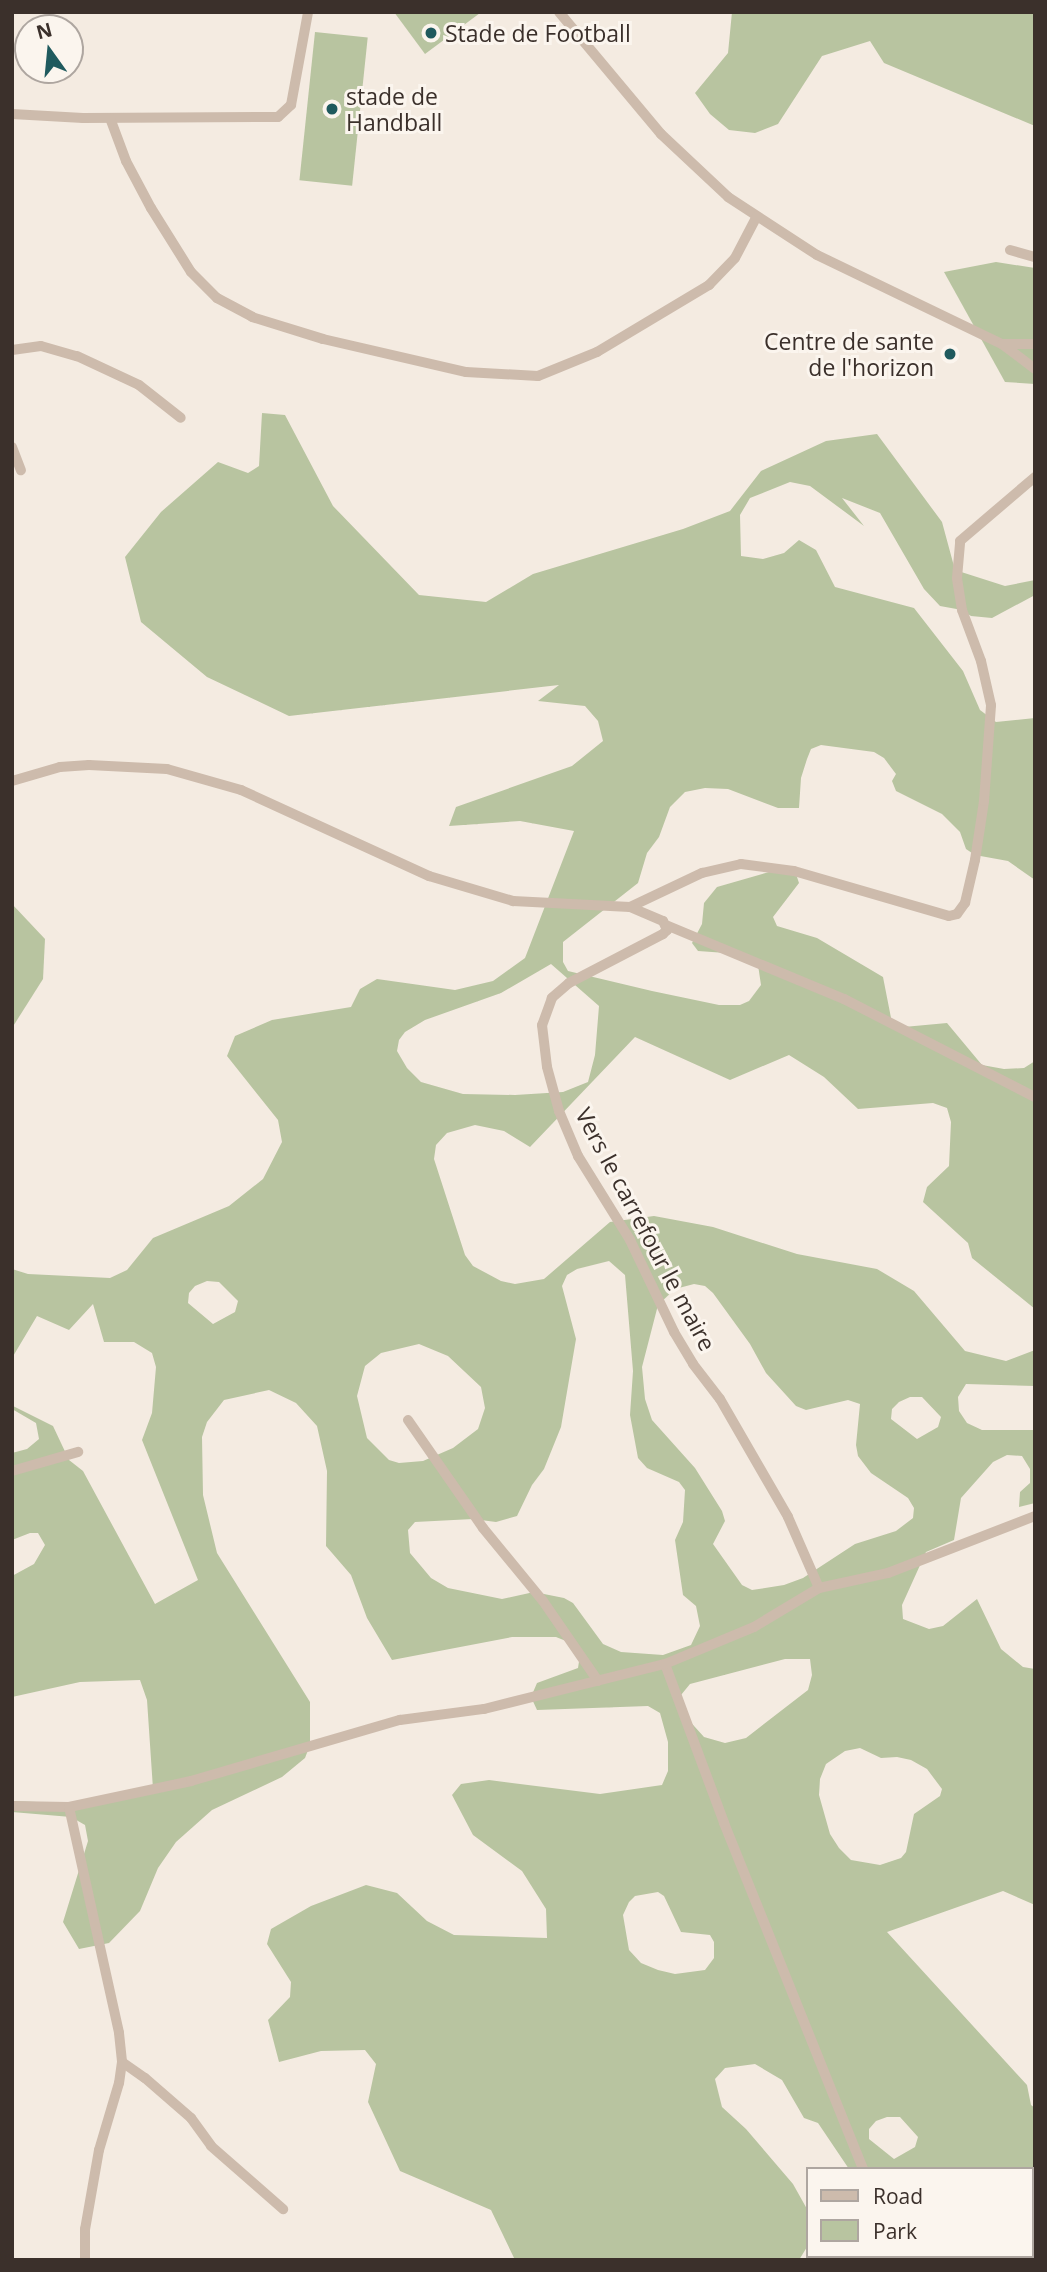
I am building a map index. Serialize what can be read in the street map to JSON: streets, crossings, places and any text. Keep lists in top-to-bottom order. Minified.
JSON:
{"streets":{"street":["Vers le carrefour le maire"]},"places":["Stade de Football","stade de Handball","Centre de sante de l'horizon"],"legend":["Road","Park"],"north":"top"}
